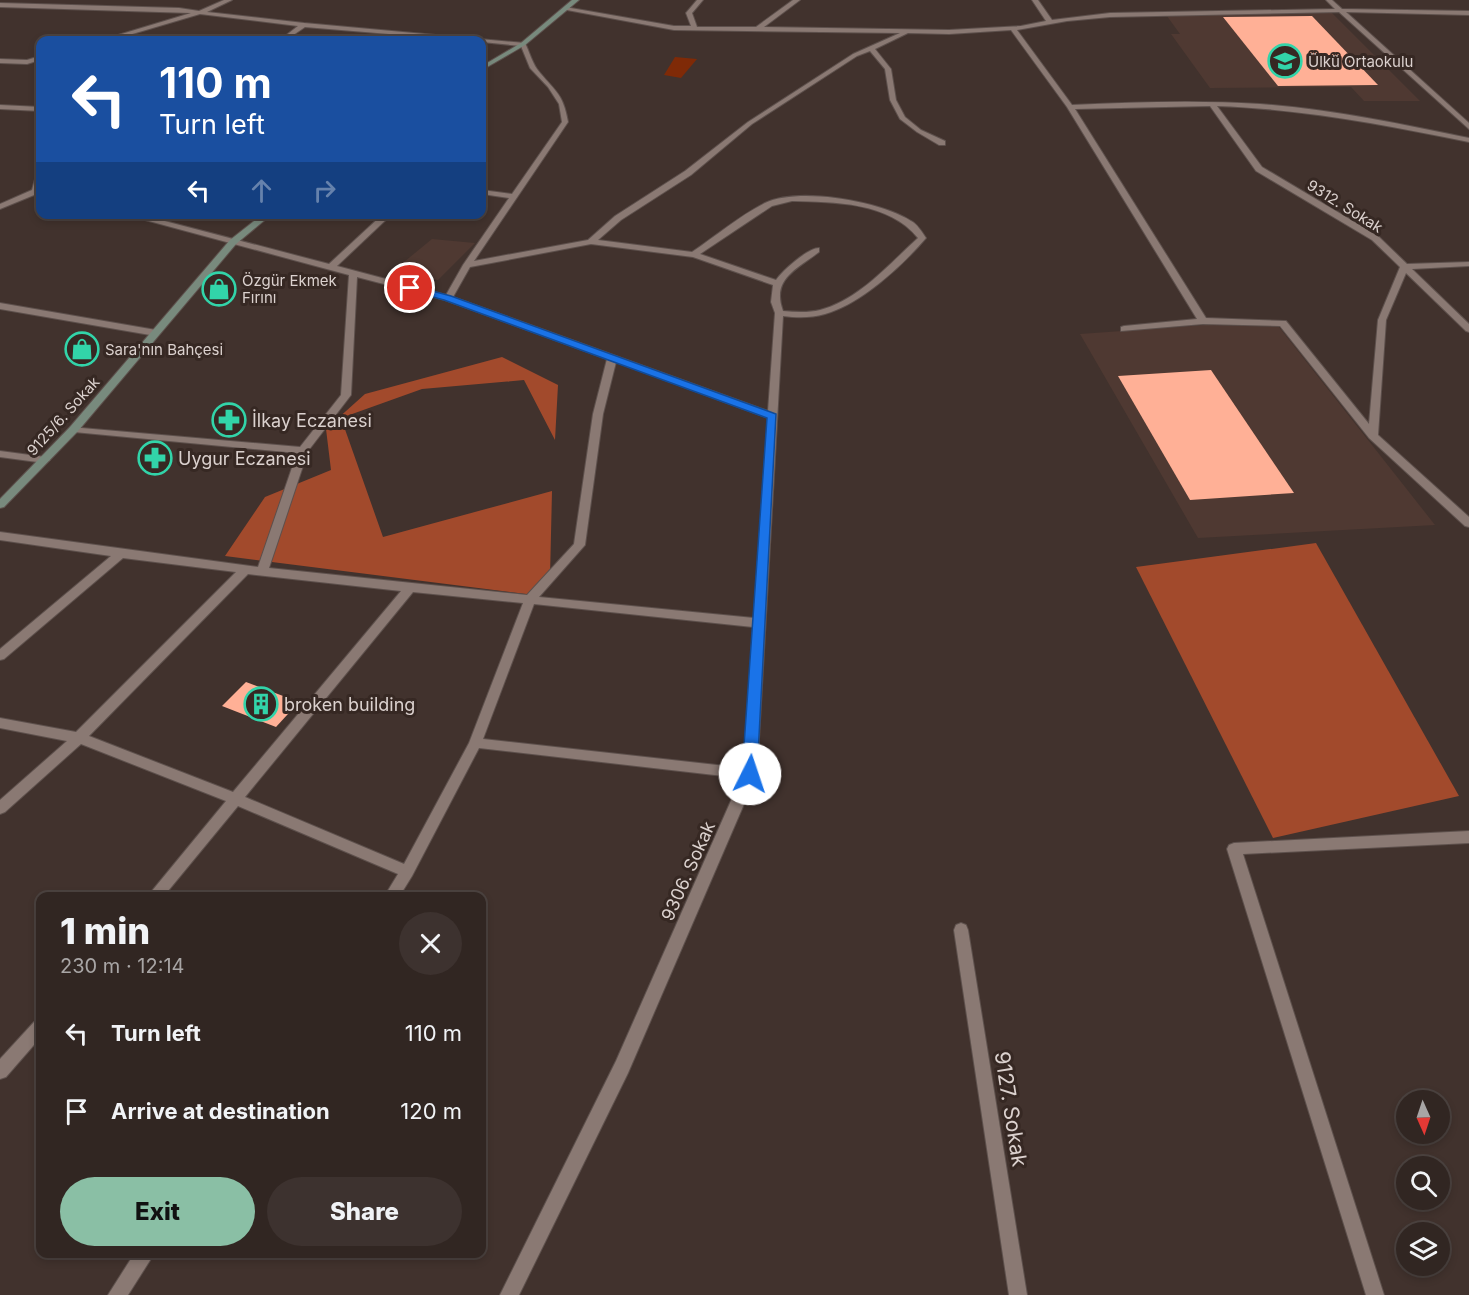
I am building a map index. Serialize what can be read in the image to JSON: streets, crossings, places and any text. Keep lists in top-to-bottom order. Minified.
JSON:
{"streets":{"main road":["9125/6. Sokak"],"street":["9312. Sokak","9306. Sokak","9127. Sokak"]},"places":{"school or university":["Ülkü Ortaokulu"],"shop":["Özgür Ekmek Fırını","Sara'nın Bahçesi"],"pharmacy":["İlkay Eczanesi","Uygur Eczanesi"],"building":["broken building"]},"north":"bottom","page":{"turn":["110 m","Turn left"],"heading":["1 min","230 m · 12:14"],"list":[{"name":"Turn left","value":"110 m"},{"name":"Arrive at destination","value":"120 m"}],"buttons":["Exit","Share"]}}
